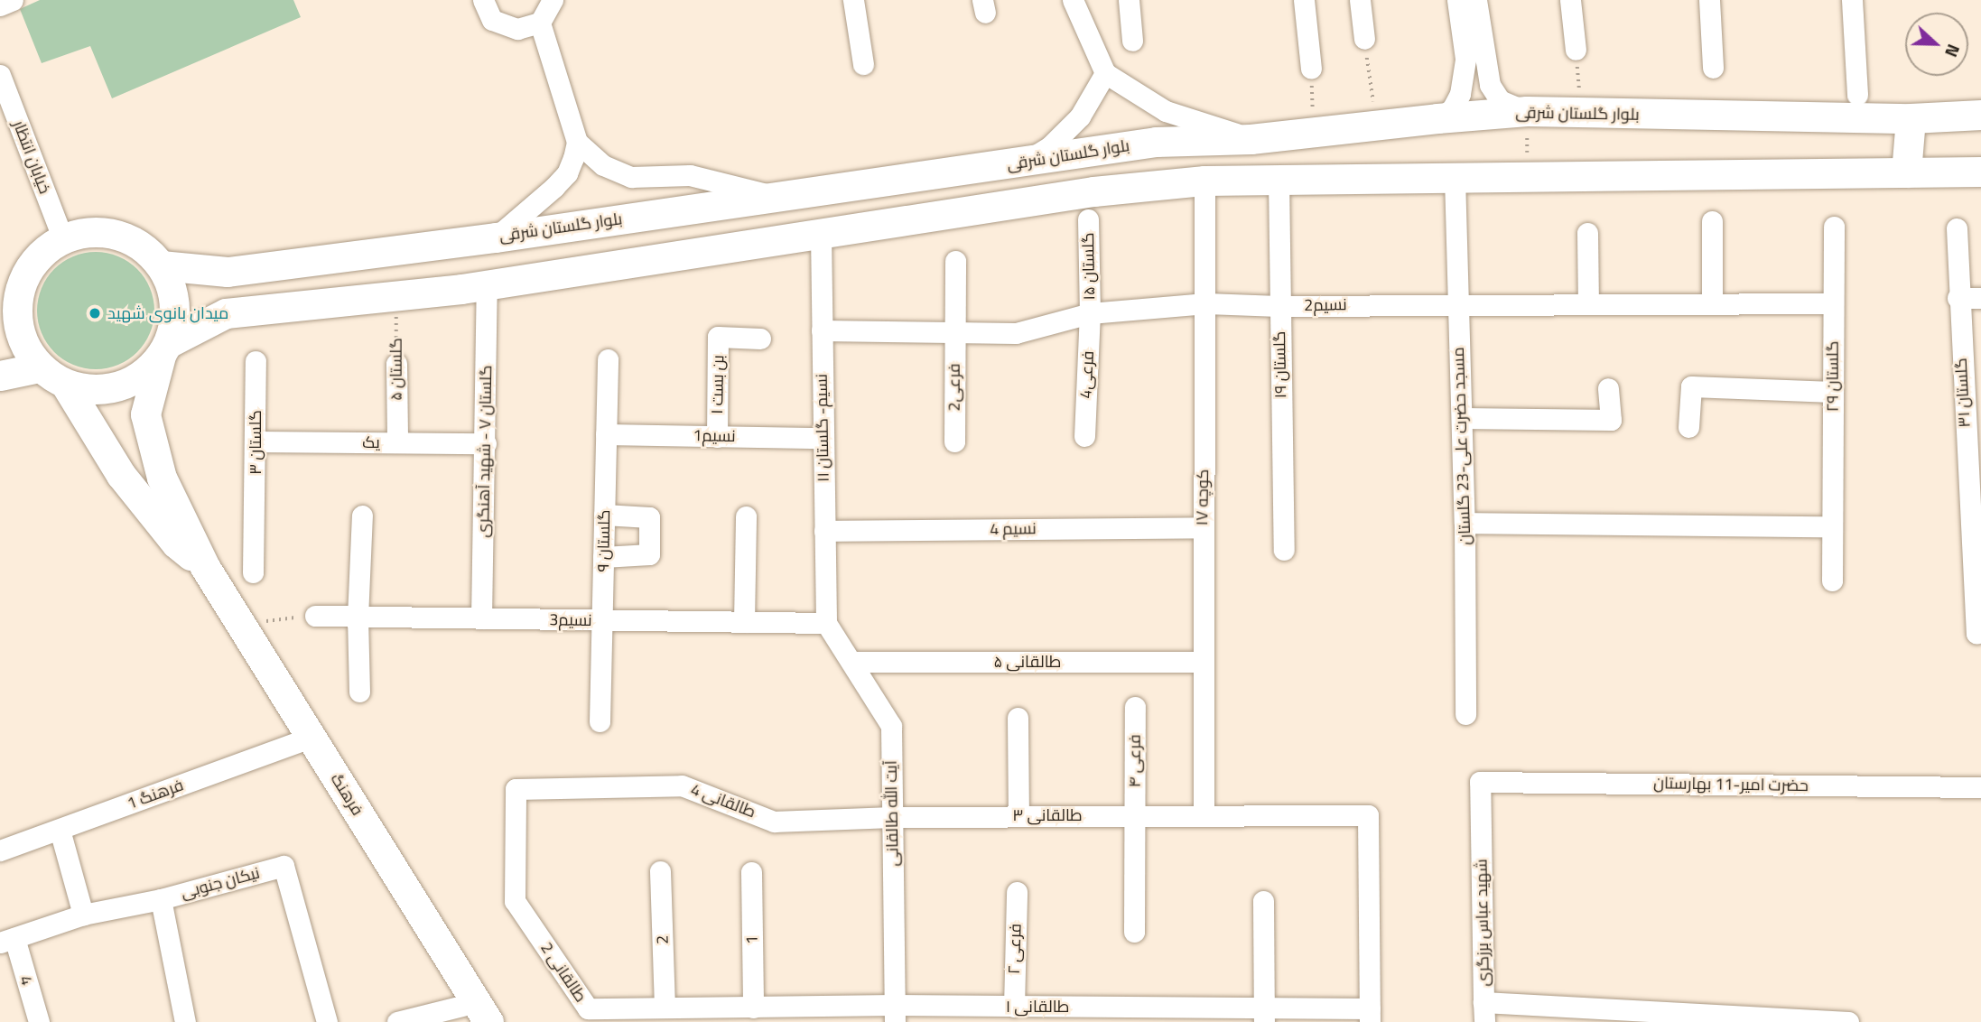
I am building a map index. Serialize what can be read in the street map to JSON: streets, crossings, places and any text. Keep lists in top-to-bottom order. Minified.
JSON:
{"streets":{"main road":["بلوار گلستان شرقی","فرهنگ"],"street":["خیابان انتظار","گلستان ۱۵","نسیم2","گلستان ۱۹","گلستان ۵","فرعی4","گلستان ۲۹","بن بست ۱","فرعی2","گلستان ۳۱","نسیم- گلستان ۱۱","نسیم1","گلستان ۳","یک","مسجد حضرت علی-23 گلستان","گلستان ۷ - شهید آهنگری","کوچه ۱۷","نسیم 4","گلستان ۹","نسیم3","طالقانی ۵","فرعی ۴","حضرت امیر-11 بهارستان","فرهنگ 1","طالقانی 4","آیت الله طالقانی","طالقانی ۳","نیکان جنوبی","شهید عباس برزگری","2","1","فرعی ۲","طالقانی 2","4","طالقانی ۱"]},"crossings":[["بلوار گلستان شرقی","خیابان انتظار"],["بلوار گلستان شرقی","فرهنگ"],["خیابان انتظار","فرهنگ"],["گلستان ۱۵","نسیم2"],["گلستان ۱۵","فرعی4"],["نسیم2","گلستان ۱۹"],["نسیم2","فرعی4"],["نسیم2","گلستان ۲۹"],["نسیم2","فرعی2"],["نسیم2","نسیم- گلستان ۱۱"],["نسیم2","مسجد حضرت علی-23 گلستان"],["نسیم2","کوچه ۱۷"],["گلستان ۵","یک"],["بن بست ۱","نسیم1"],["نسیم- گلستان ۱۱","نسیم1"],["نسیم- گلستان ۱۱","نسیم 4"],["نسیم- گلستان ۱۱","نسیم3"],["نسیم- گلستان ۱۱","آیت الله طالقانی"],["نسیم1","گلستان ۹"],["گلستان ۳","یک"],["یک","گلستان ۷ - شهید آهنگری"],["گلستان ۷ - شهید آهنگری","نسیم3"],["کوچه ۱۷","نسیم 4"],["کوچه ۱۷","طالقانی ۵"],["کوچه ۱۷","طالقانی ۳"],["گلستان ۹","نسیم3"],["نسیم3","آیت الله طالقانی"],["طالقانی ۵","آیت الله طالقانی"],["فرعی ۴","طالقانی ۳"],["حضرت امیر-11 بهارستان","شهید عباس برزگری"],["فرهنگ 1","فرهنگ"],["طالقانی 4","آیت الله طالقانی"],["طالقانی 4","طالقانی ۳"],["طالقانی 4","طالقانی 2"],["آیت الله طالقانی","طالقانی ۳"],["آیت الله طالقانی","طالقانی 2"],["آیت الله طالقانی","طالقانی ۱"],["طالقانی ۳","طالقانی ۱"],["نیکان جنوبی","4"],["2","طالقانی 2"],["1","طالقانی 2"],["فرعی ۲","طالقانی ۱"],["طالقانی 2","طالقانی ۱"]],"places":["میدان بانوی شهید"],"north":"right"}
